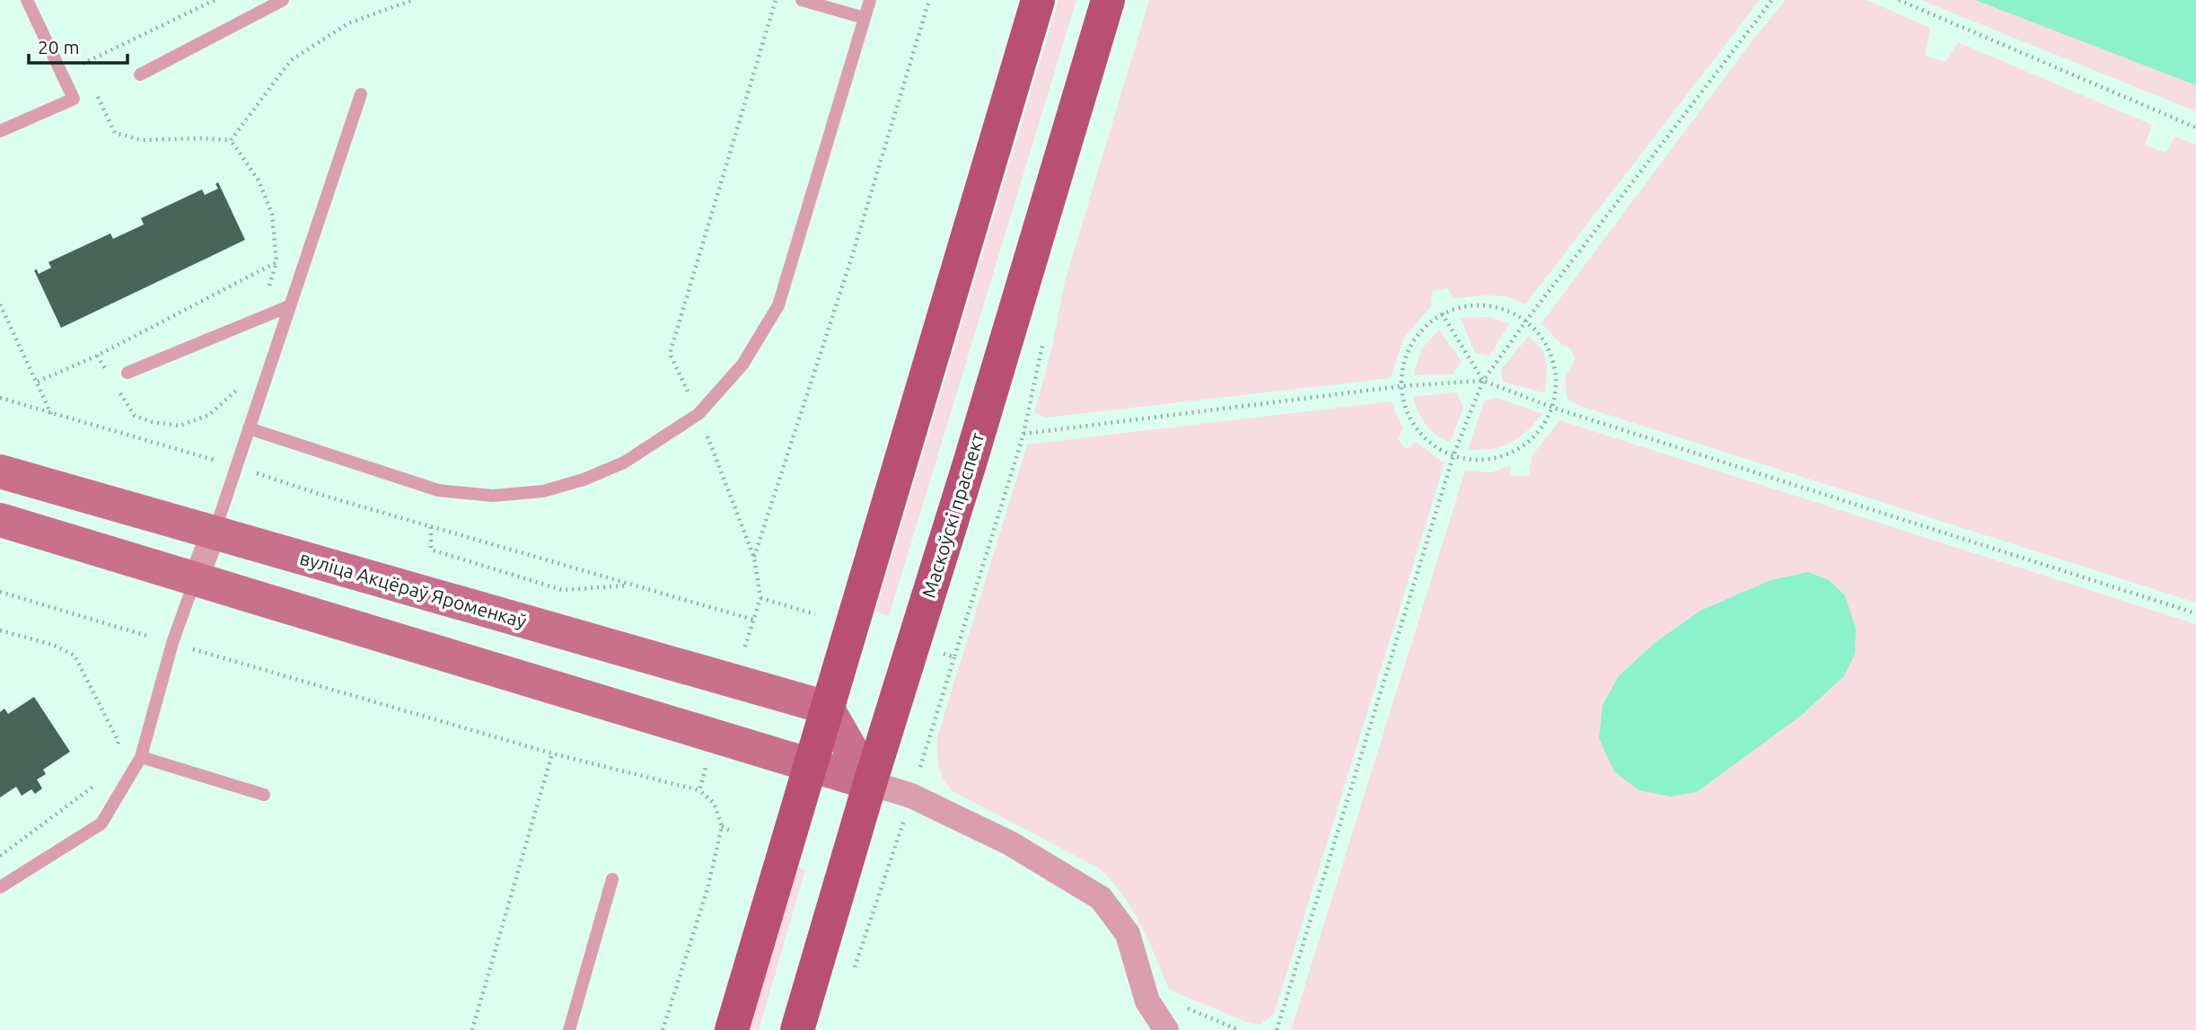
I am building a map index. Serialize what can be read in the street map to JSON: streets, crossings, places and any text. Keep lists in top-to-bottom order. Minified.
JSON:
{"streets":{"main road":["Маскоўскі праспект"],"street":["вуліца Акцёраў Яроменкаў"]},"scale_bar":"20 m"}
